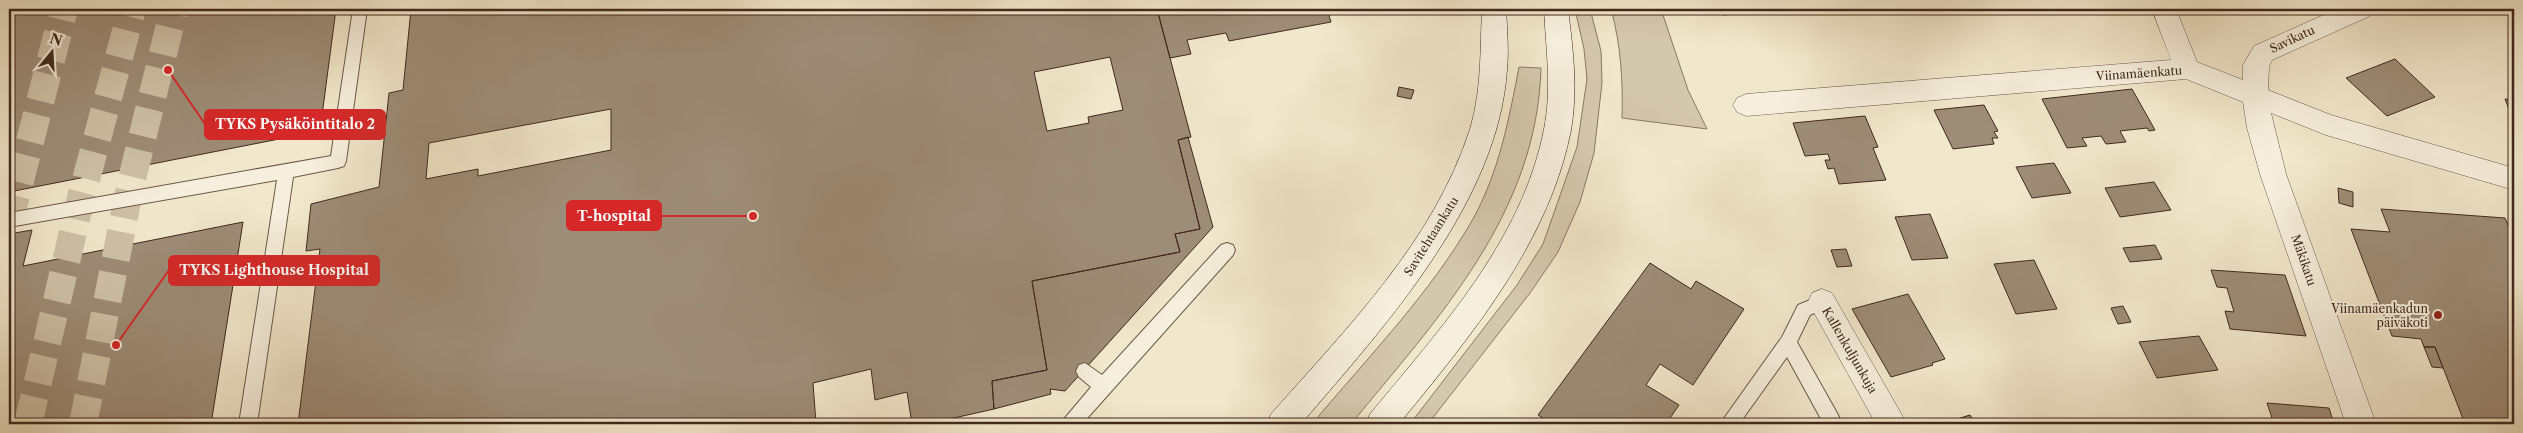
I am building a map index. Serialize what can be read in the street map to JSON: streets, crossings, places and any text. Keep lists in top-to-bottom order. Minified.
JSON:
{"streets":{"street":["Savikatu","Viinamäenkatu","Savitehtaankatu","Mäkikatu","Kallenkuljunkuja"]},"crossings":[["Savikatu","Viinamäenkatu"],["Savikatu","Mäkikatu"],["Viinamäenkatu","Mäkikatu"]],"places":["TYKS Pysäköintitalo 2","T-hospital","Viinamäenkadun päiväkoti","TYKS Lighthouse Hospital"],"north":"top"}
